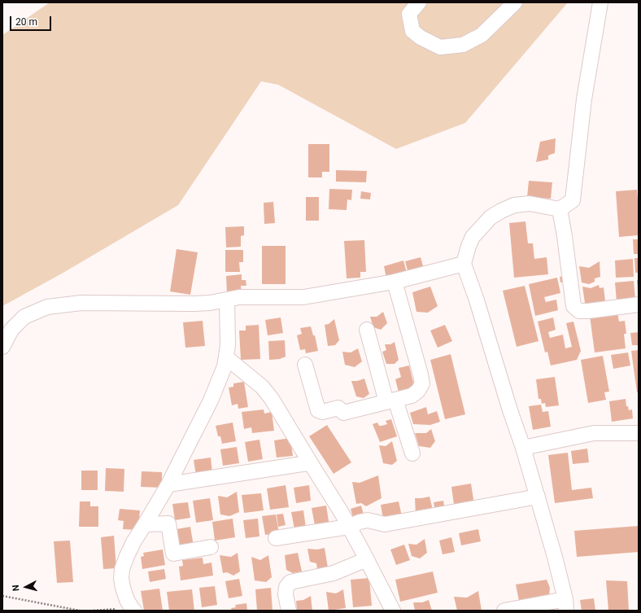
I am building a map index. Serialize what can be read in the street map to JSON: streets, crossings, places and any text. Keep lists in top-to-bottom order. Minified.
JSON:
{"scale_bar":"20 m","north":"left"}
